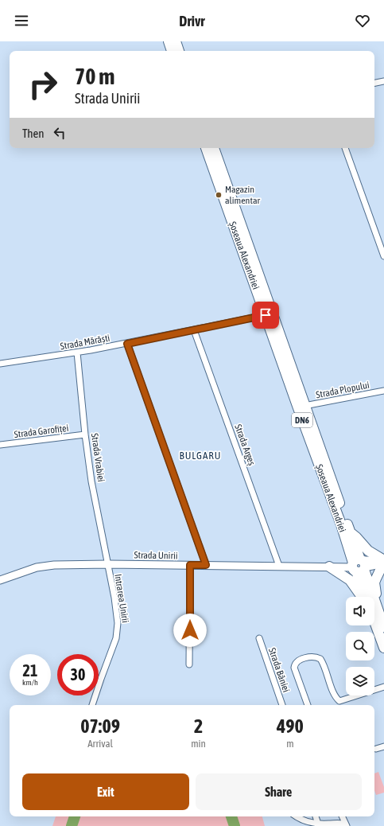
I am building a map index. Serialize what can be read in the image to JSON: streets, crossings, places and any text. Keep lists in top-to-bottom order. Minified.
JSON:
{"streets":{"highway":["Șoseaua Alexandriei","DN6"],"main road":["Strada Unirii"],"street":["Strada Mărăști","Strada Plopului","Strada Garofiței","Strada Argeș","Strada Vrabiei","Intrarea Unirii","Strada Băniei"]},"crossings":[["Șoseaua Alexandriei","Strada Mărăști"],["Șoseaua Alexandriei","Strada Plopului"],["Șoseaua Alexandriei","Strada Unirii"],["Strada Mărăști","Strada Argeș"],["Strada Mărăști","Strada Vrabiei"],["Strada Garofiței","Strada Vrabiei"],["Strada Argeș","Strada Unirii"],["Strada Vrabiei","Strada Unirii"],["Strada Vrabiei","Intrarea Unirii"],["Strada Unirii","Intrarea Unirii"]],"districts":["BULGARU"],"places":["Magazin alimentar"],"page":{"header":"Drivr","turn":["70 m","Strada Unirii"],"then":"Then","speed":"21 km/h","limit":"30","eta":["07:09","Arrival","2","min","490","m"],"buttons":["Exit","Share"]}}
